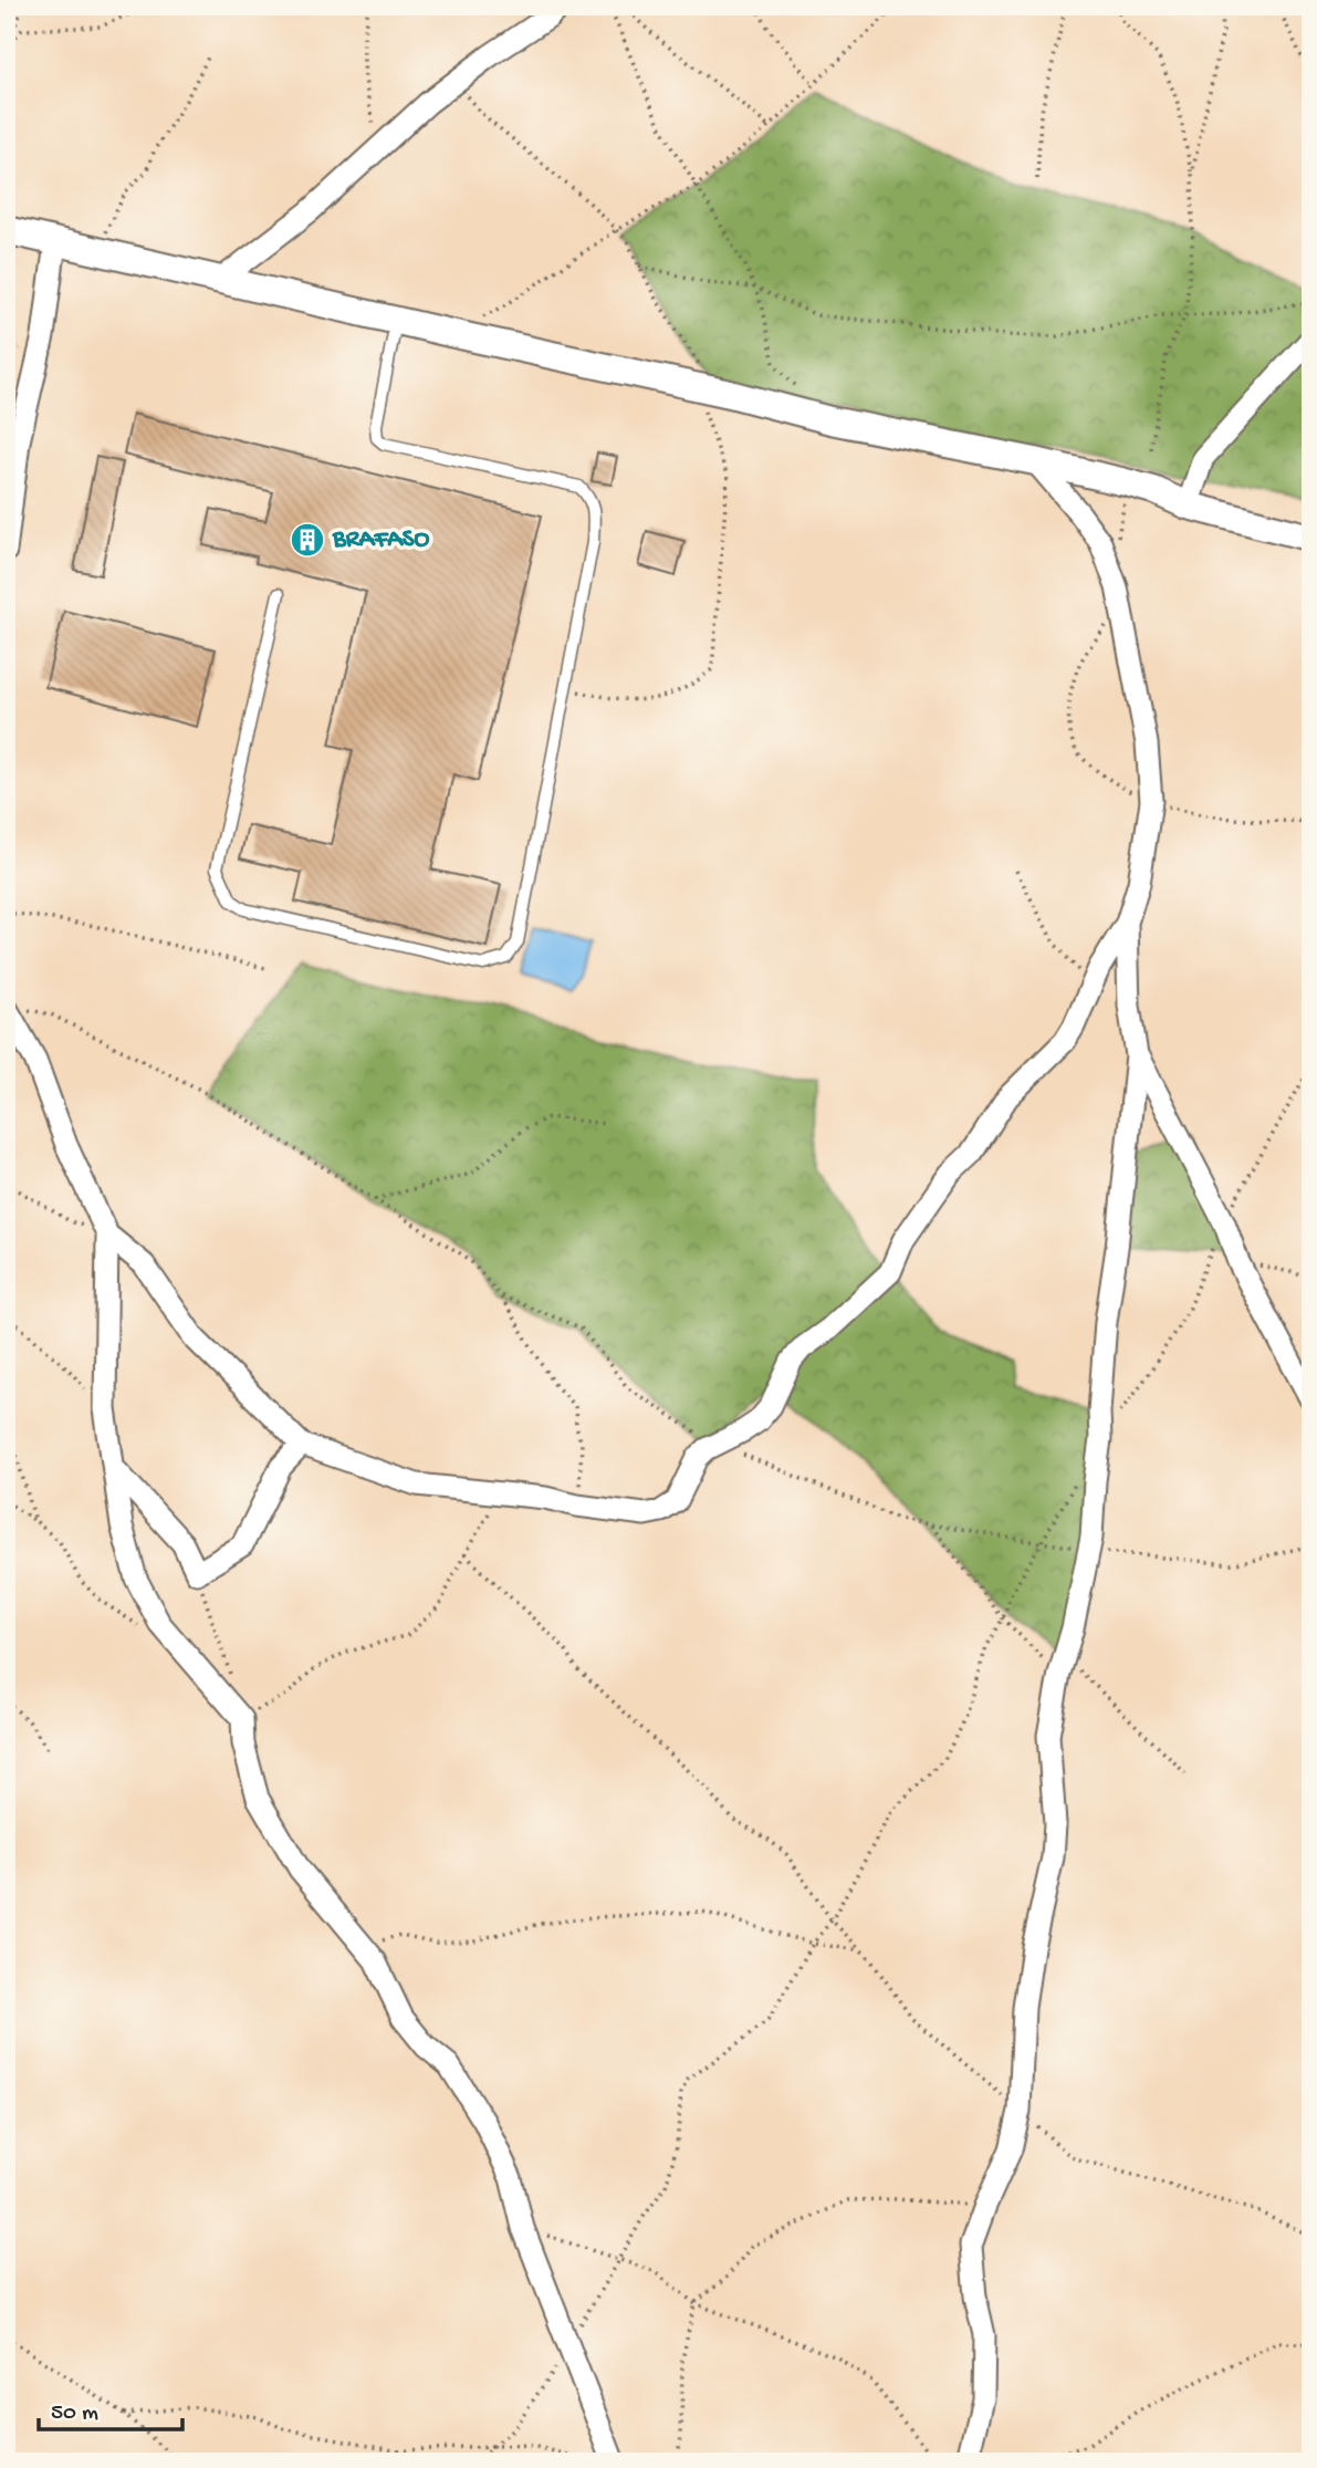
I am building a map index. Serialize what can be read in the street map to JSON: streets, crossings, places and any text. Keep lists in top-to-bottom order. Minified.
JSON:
{"places":{"building":["BRAFASO"]},"scale_bar":"50 m"}
